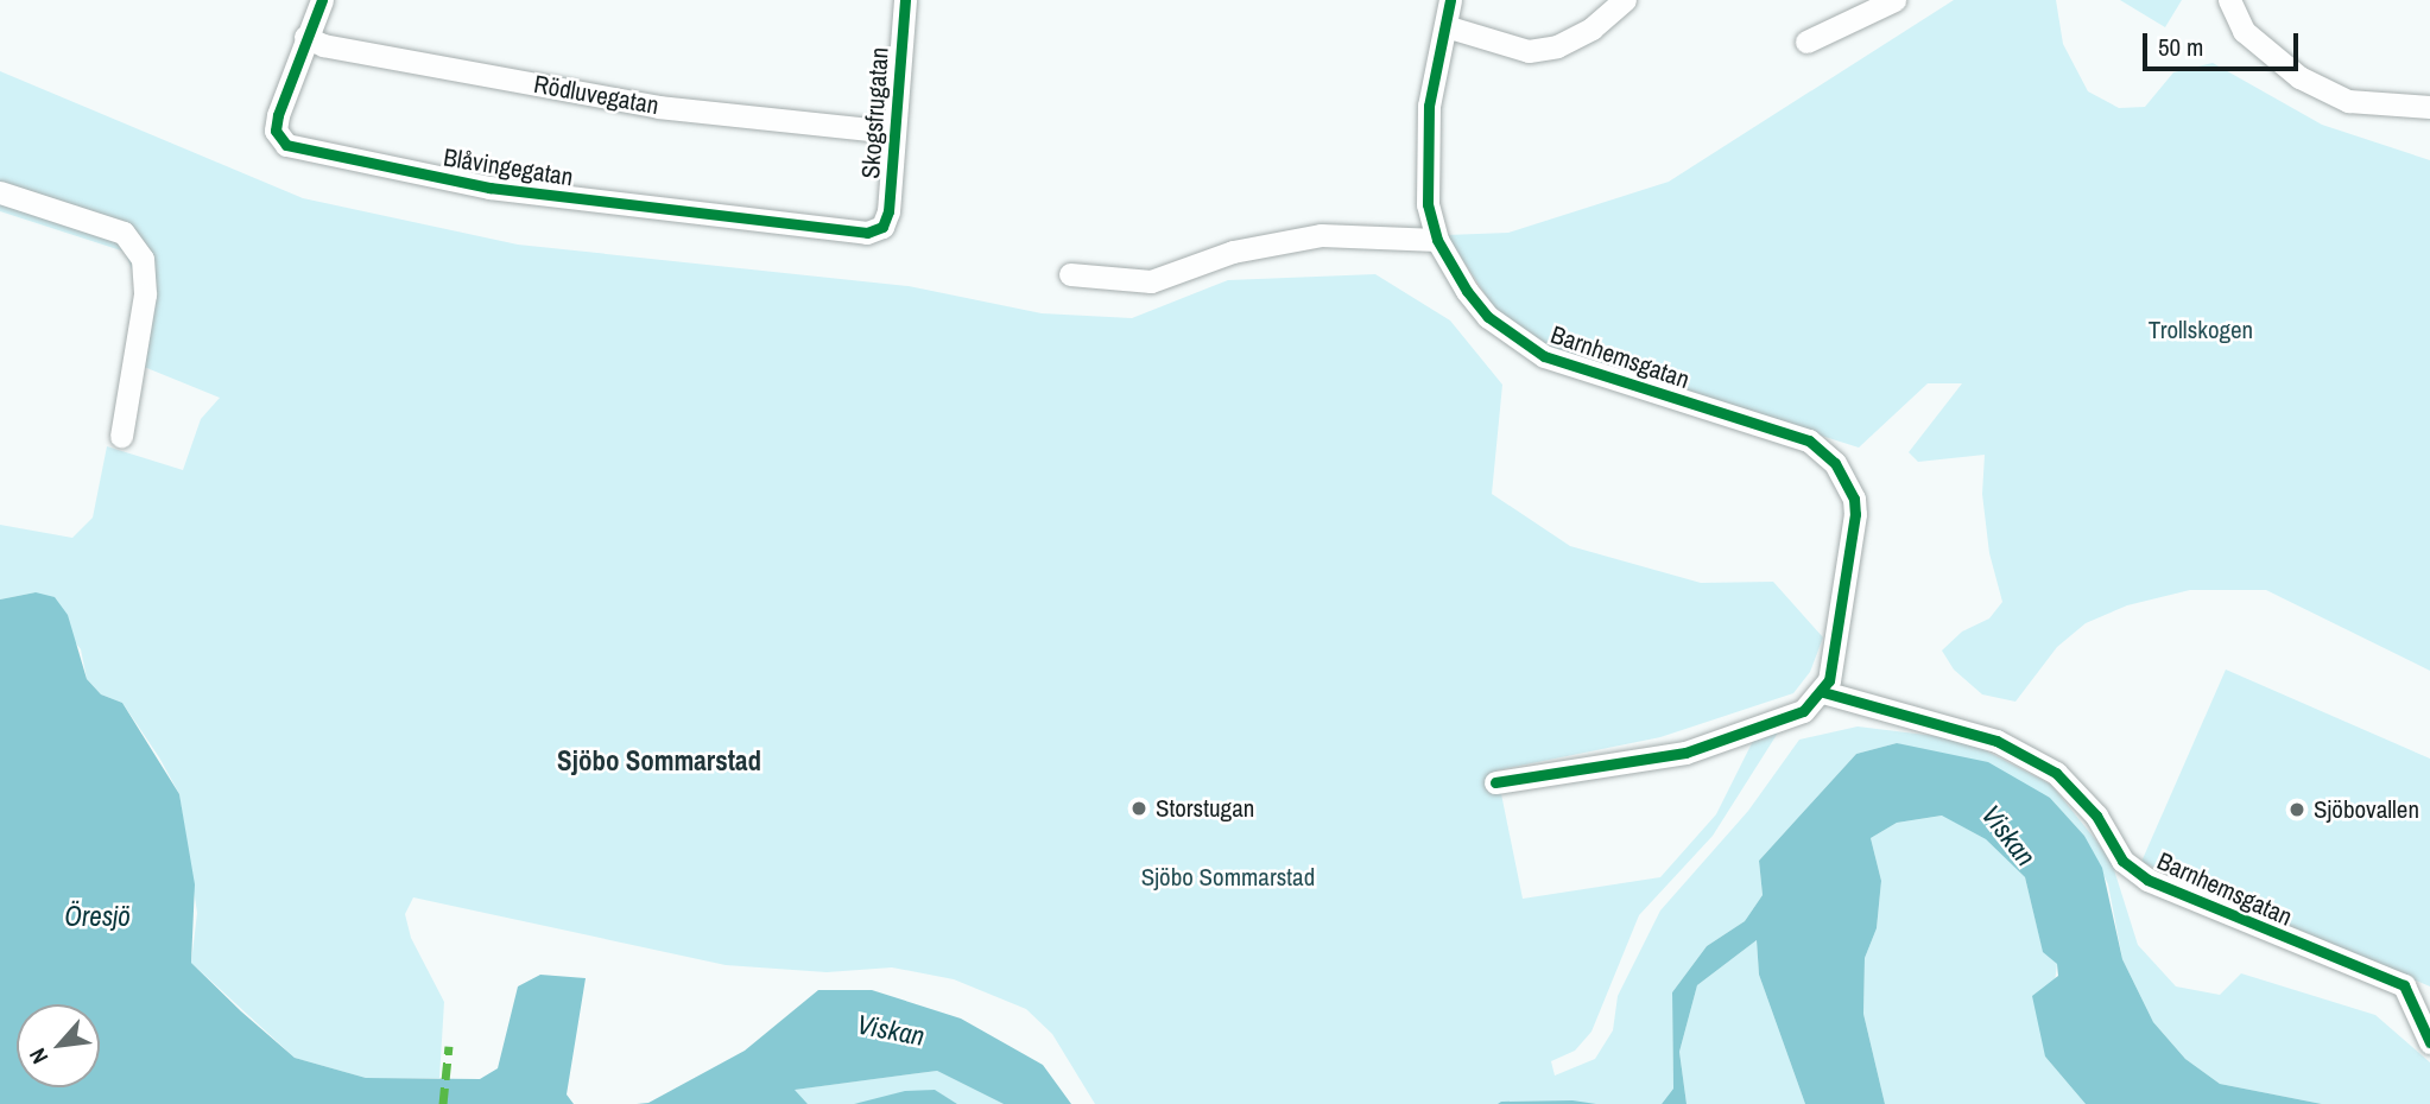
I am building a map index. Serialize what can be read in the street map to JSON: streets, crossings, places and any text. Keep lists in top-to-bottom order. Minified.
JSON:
{"streets":{"street":["Rödluvegatan","Skogsfrugatan","Blåvingegatan","Barnhemsgatan"]},"crossings":[["Rödluvegatan","Skogsfrugatan"],["Rödluvegatan","Blåvingegatan"],["Skogsfrugatan","Blåvingegatan"]],"districts":["Sjöbo Sommarstad"],"water":["Viskan","Öresjö"],"parks":["Trollskogen","Sjöbo Sommarstad"],"places":["Storstugan","Sjöbovallen"],"scale_bar":"50 m","north":"bottom left"}
